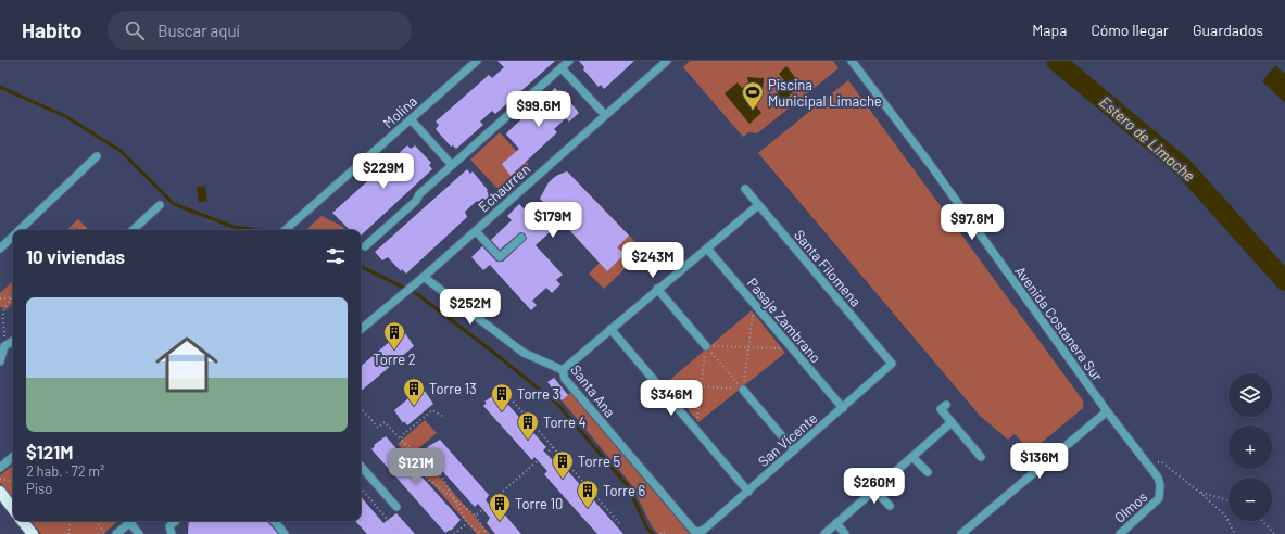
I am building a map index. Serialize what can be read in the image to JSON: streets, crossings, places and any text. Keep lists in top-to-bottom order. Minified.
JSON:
{"streets":{"street":["Molina","Echaurren","Santa Filomena","Pasaje Zambrano","Avenida Costanera Sur","Santa Ana","San Vicente","Olmos"]},"crossings":[["Echaurren","Santa Ana"],["Santa Filomena","San Vicente"],["Pasaje Zambrano","San Vicente"],["Avenida Costanera Sur","Olmos"],["Santa Ana","San Vicente"]],"water":["Estero de Limache"],"places":{"sports":["Piscina Municipal Limache"],"building":["Torre 2","Torre 13","Torre 3","Torre 4","Torre 5","Torre 6","Torre 10"]},"page":{"header":"Habito","search":"Buscar aquí","nav":["Mapa","Cómo llegar","Guardados"],"price":["$99.6M","$229M","$179M","$97.8M","$243M","$252M","$346M","$136M","$121M","$260M"],"heading":"10 viviendas","list":[{"name":"$121M","note":"2 hab. · 72 m² · Piso"}],"map_buttons":["+","−"]}}
